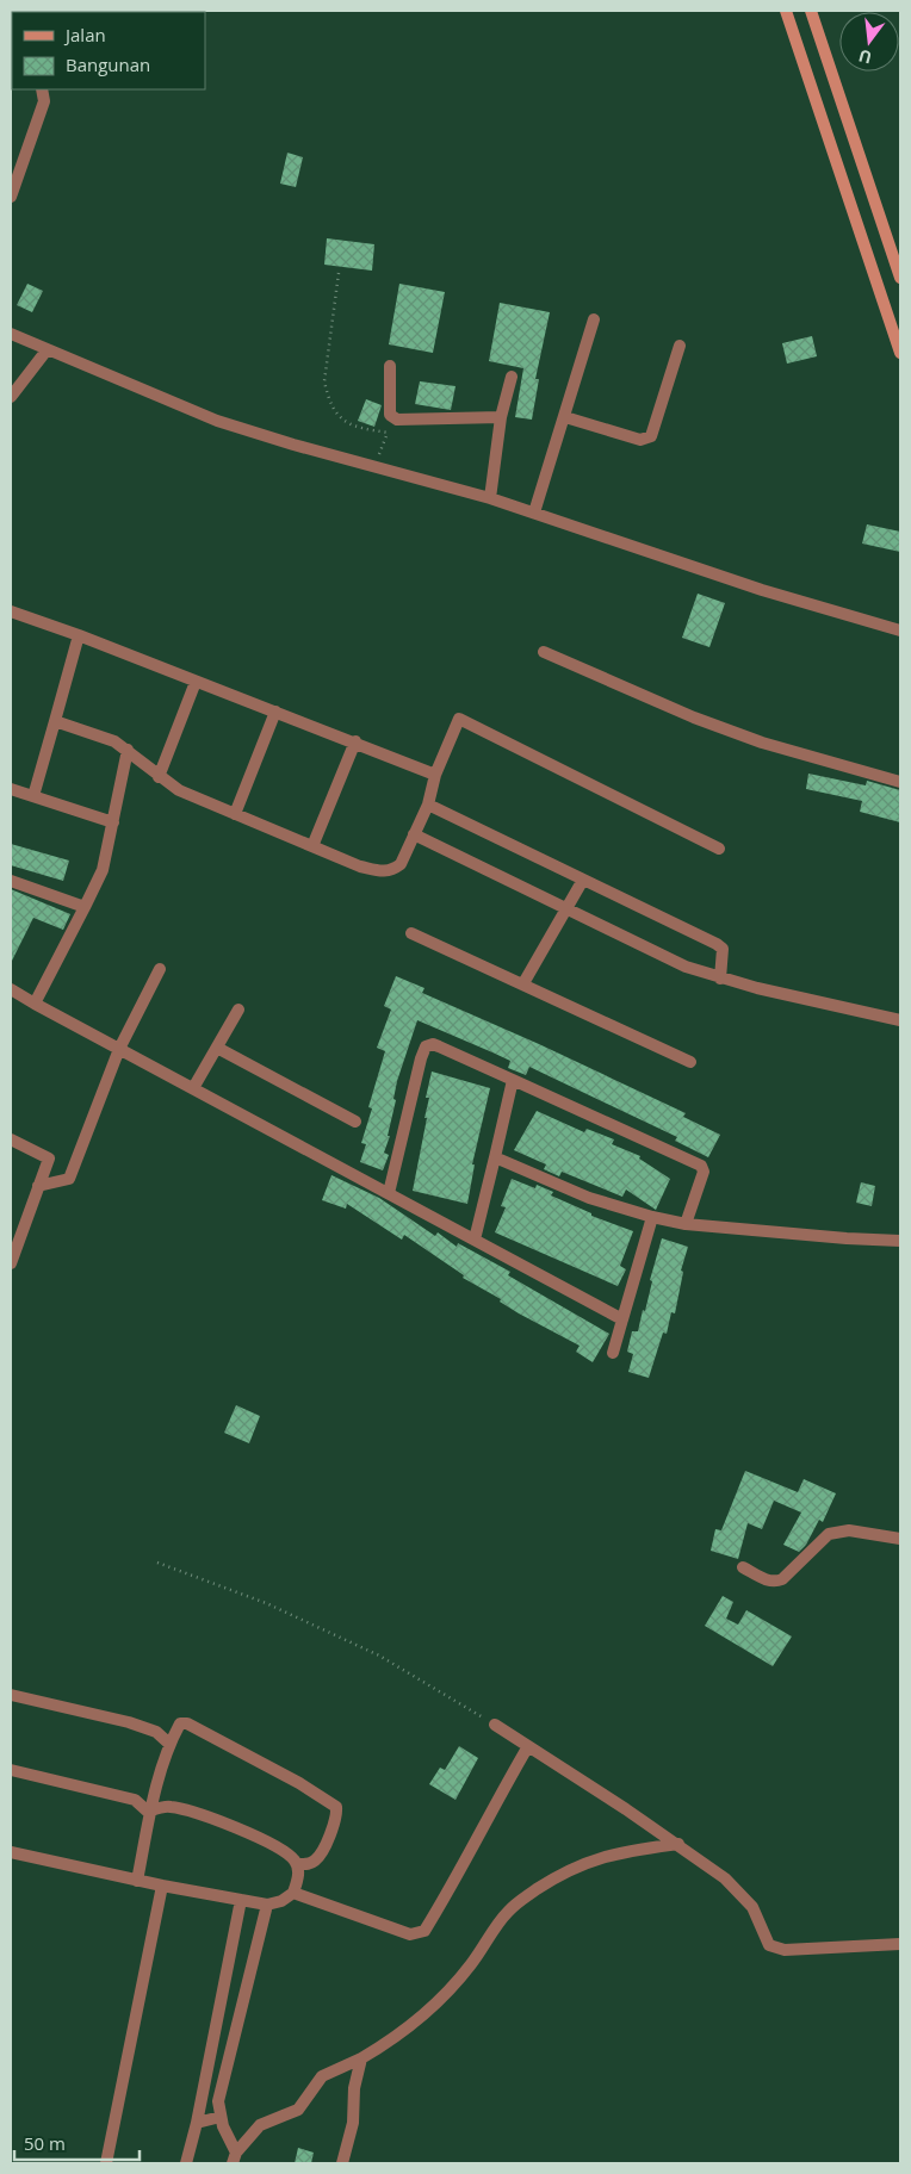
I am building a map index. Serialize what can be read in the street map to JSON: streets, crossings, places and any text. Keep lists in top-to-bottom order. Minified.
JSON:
{"legend":["Jalan","Bangunan"],"scale_bar":"50 m","north":"bottom"}
